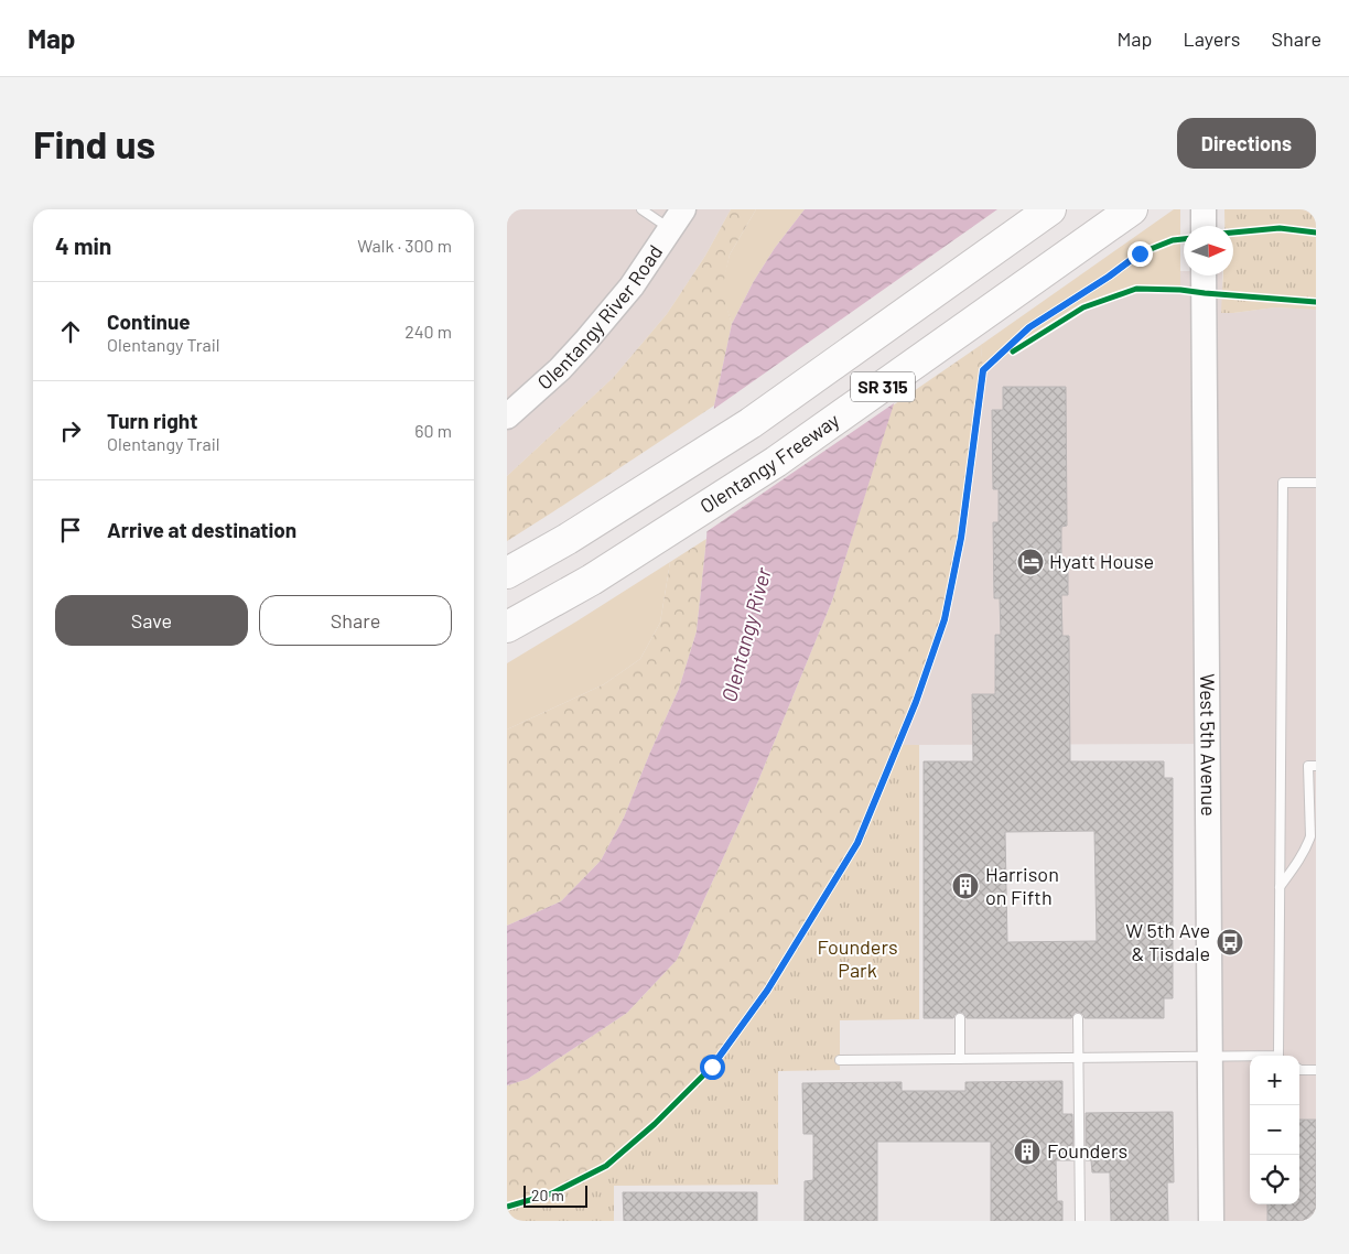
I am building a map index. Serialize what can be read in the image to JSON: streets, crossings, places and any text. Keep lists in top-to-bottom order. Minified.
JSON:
{"streets":{"highway":["SR 315","Olentangy Freeway"],"main road":["Olentangy River Road","West 5th Avenue"]},"water":["Olentangy River"],"parks":["Founders Park"],"places":{"hotel":["Hyatt House"],"building":["Harrison on Fifth","Founders"],"bus stop":["W 5th Ave & Tisdale"]},"scale_bar":"20 m","north":"right","page":{"header":"Map","nav":["Map","Layers","Share"],"buttons":["Directions",["Save","Share"]],"title":"Find us","heading":["4 min","Walk · 300 m"],"list":[["Continue","Olentangy Trail","240 m"],["Turn right","Olentangy Trail","60 m"],"Arrive at destination"],"map_buttons":["+","−"],"scale":"20 m"}}
